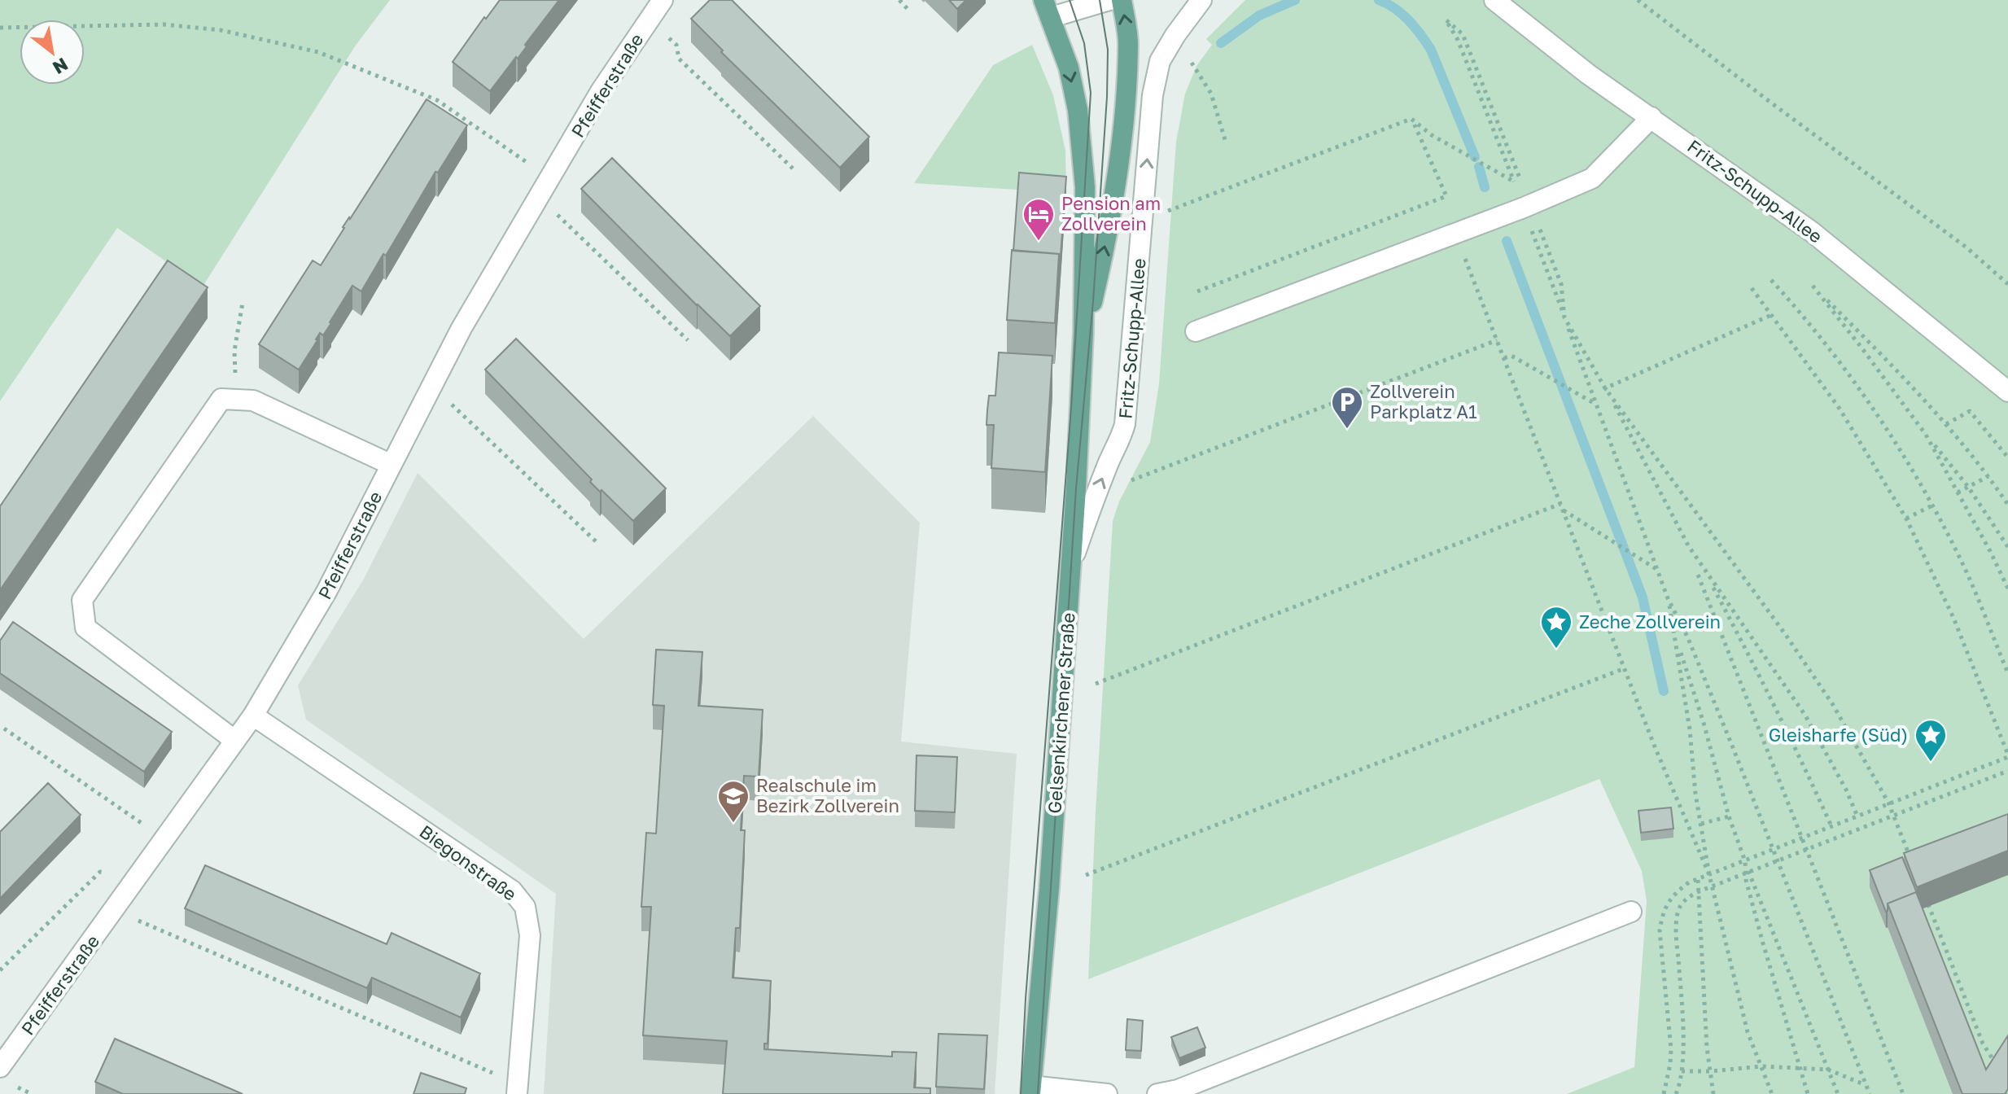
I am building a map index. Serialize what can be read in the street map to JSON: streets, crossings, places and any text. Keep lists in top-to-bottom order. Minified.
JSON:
{"streets":{"main road":["Gelsenkirchener Straße"],"street":["Pfeifferstraße","Fritz-Schupp-Allee","Biegonstraße"]},"crossings":[["Pfeifferstraße","Biegonstraße"],["Fritz-Schupp-Allee","Gelsenkirchener Straße"]],"one_way":["Fritz-Schupp-Allee"],"places":{"hotel":["Pension am Zollverein"],"parking":["Zollverein Parkplatz A1"],"place":["Zeche Zollverein","Gleisharfe (Süd)"],"school or university":["Realschule im Bezirk Zollverein"]},"north":"bottom right"}
